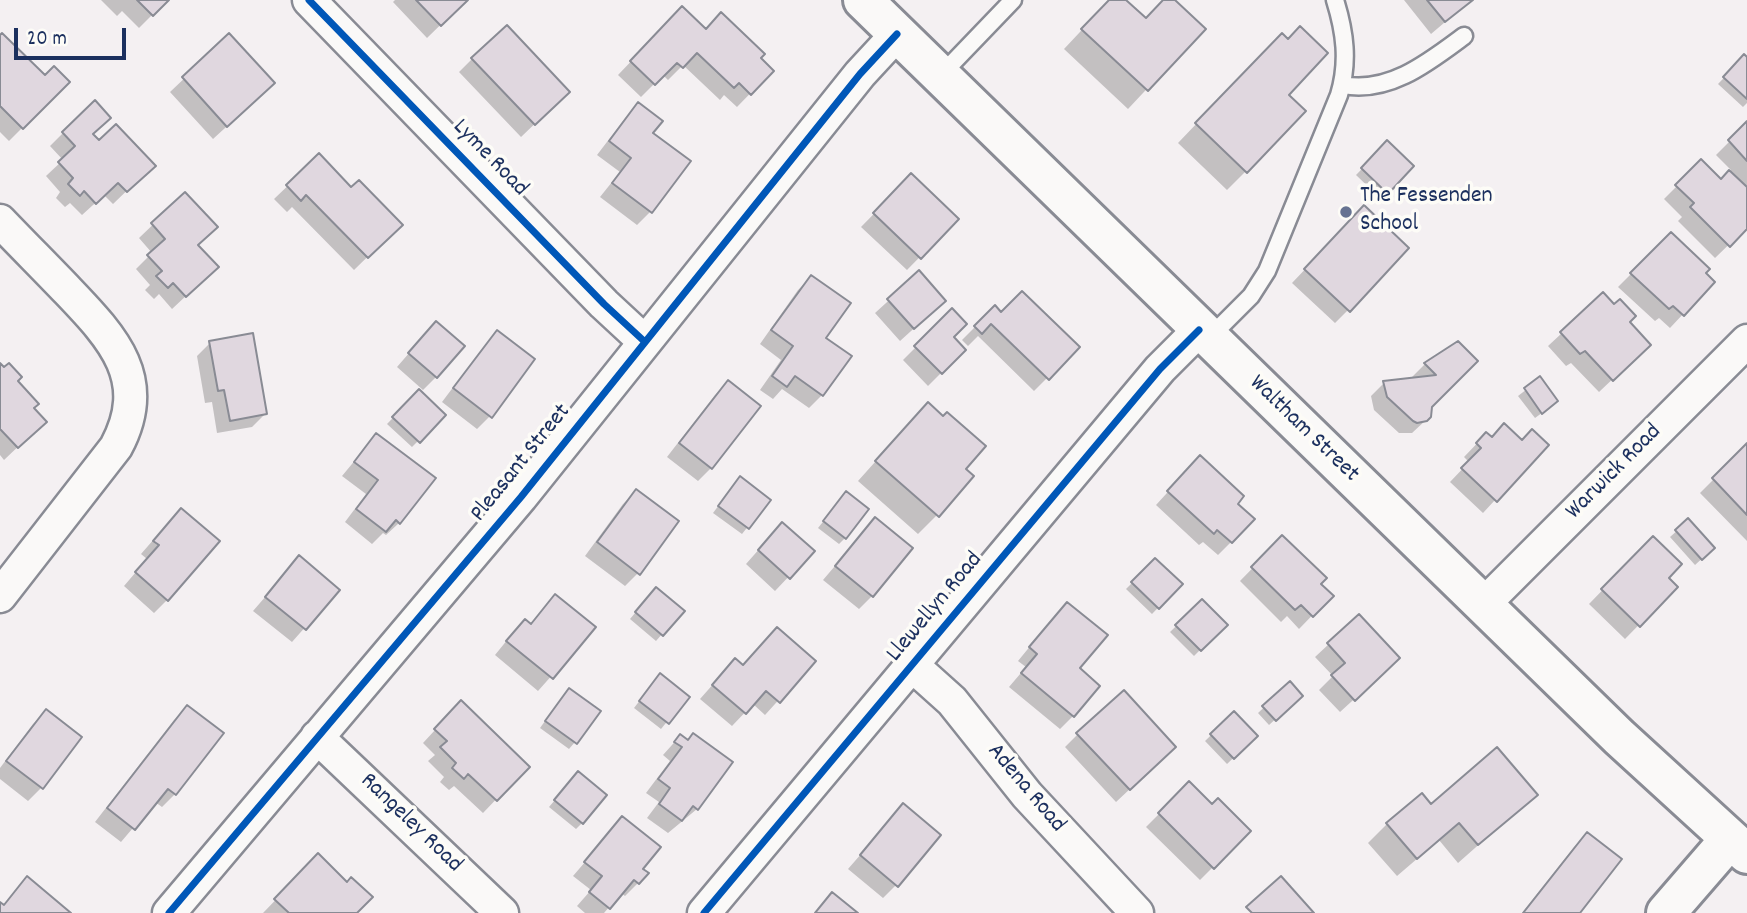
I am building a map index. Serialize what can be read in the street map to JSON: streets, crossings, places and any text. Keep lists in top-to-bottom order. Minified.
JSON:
{"streets":{"main road":["Waltham Street"],"street":["Lyme Road","Pleasant Street","Warwick Road","Llewellyn Road","Adena Road","Rangeley Road"]},"crossings":[["Lyme Road","Pleasant Street"],["Waltham Street","Pleasant Street"],["Waltham Street","Warwick Road"],["Waltham Street","Llewellyn Road"],["Pleasant Street","Rangeley Road"],["Llewellyn Road","Adena Road"]],"places":["The Fessenden School"],"scale_bar":"20 m"}
